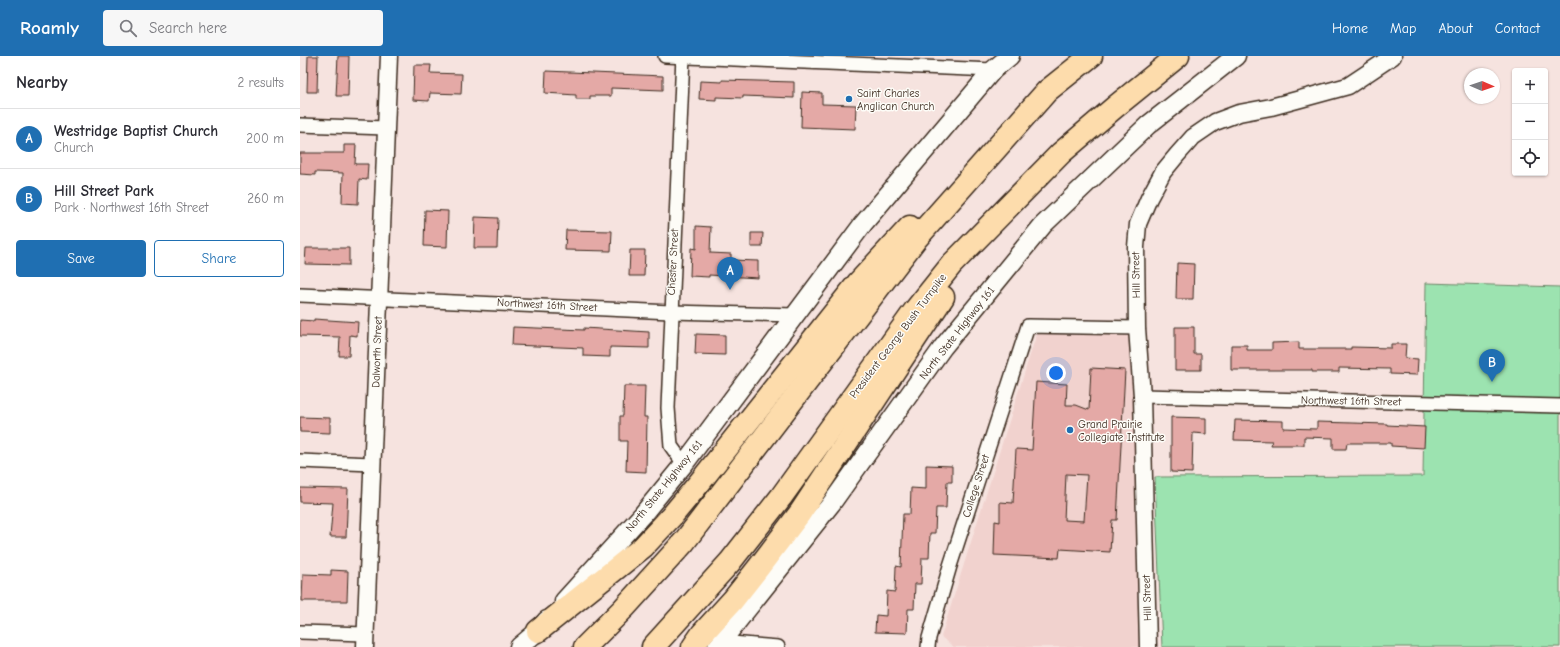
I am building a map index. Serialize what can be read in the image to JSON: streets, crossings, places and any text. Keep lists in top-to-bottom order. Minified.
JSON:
{"streets":{"highway":["President George Bush Turnpike"],"main road":["North State Highway 161"],"street":["Chester Street","Hill Street","Northwest 16th Street","Dalworth Street","College Street"]},"crossings":[["Chester Street","Northwest 16th Street"],["Chester Street","North State Highway 161"],["Hill Street","Northwest 16th Street"],["Hill Street","College Street"],["Northwest 16th Street","North State Highway 161"],["Northwest 16th Street","Dalworth Street"]],"places":["Saint Charles Anglican Church","Grand Prairie Collegiate Institute"],"north":"right","page":{"header":"Roamly","search":"Search here","nav":["Home","Map","About","Contact"],"heading":["Nearby","2 results"],"map_buttons":["+","−"],"list":[{"mark":"A","name":"Westridge Baptist Church","note":"Church","value":"200 m"},{"mark":"B","name":"Hill Street Park","note":"Park · Northwest 16th Street","value":"260 m"}],"buttons":["Save","Share"],"pins":["A","B"]}}
